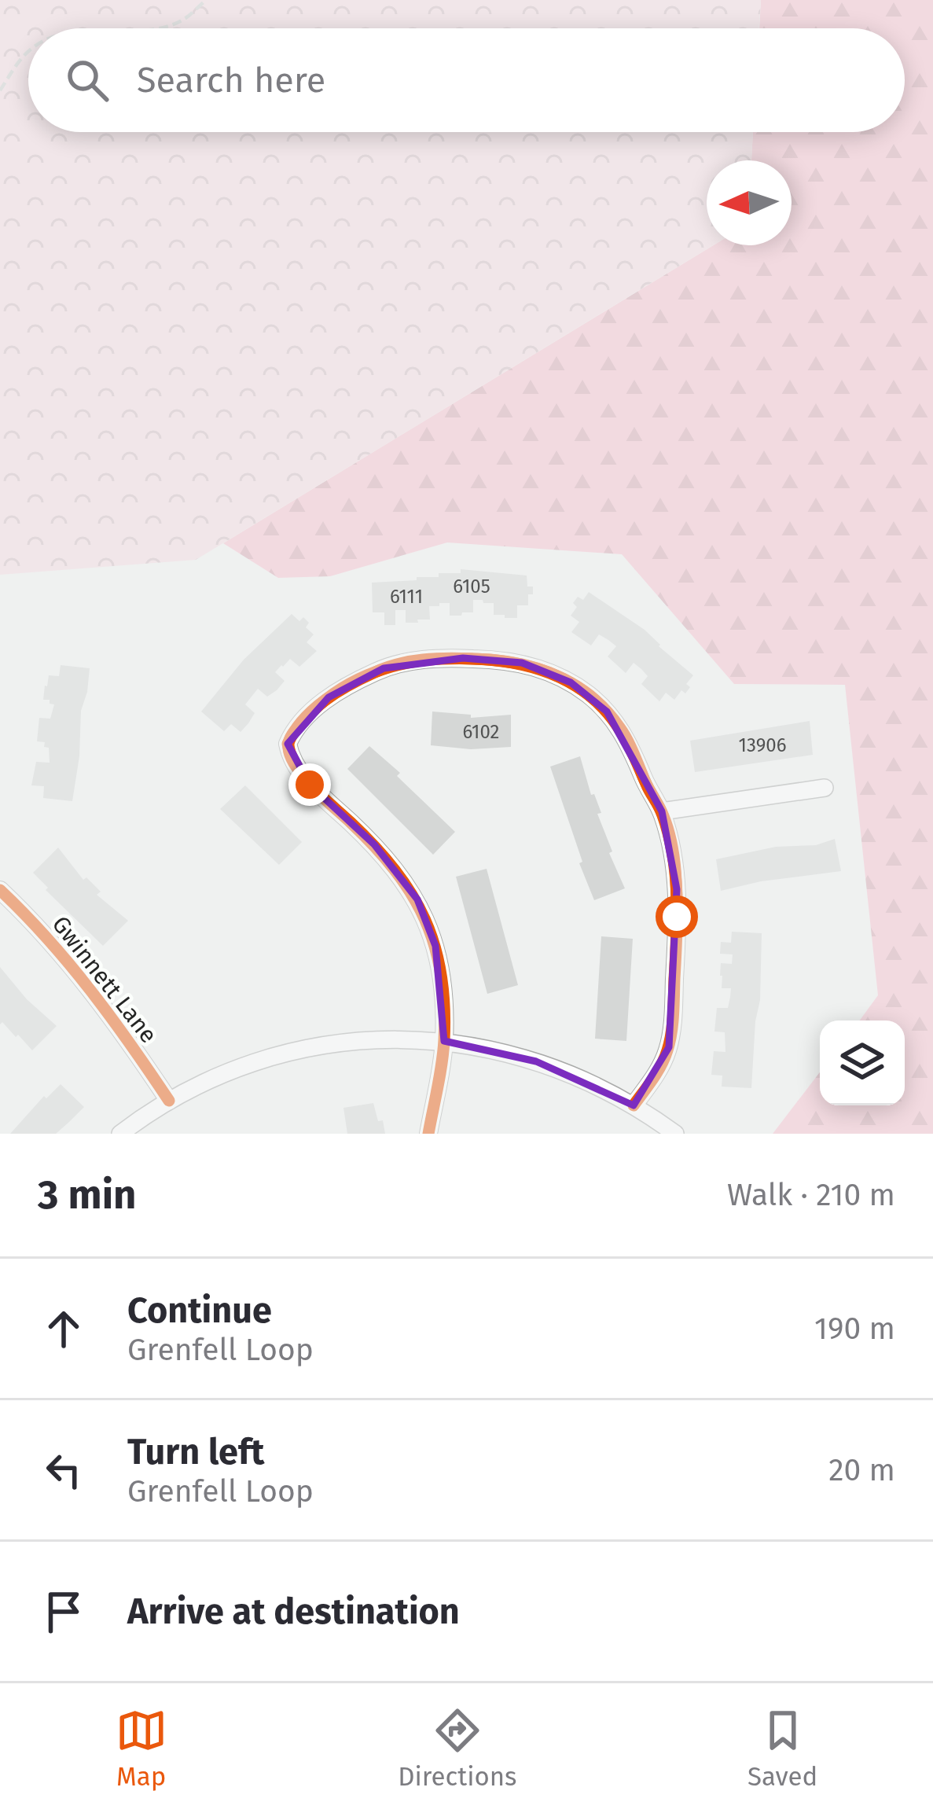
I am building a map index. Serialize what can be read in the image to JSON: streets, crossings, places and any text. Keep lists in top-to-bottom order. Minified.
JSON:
{"streets":{"street":["Gwinnett Lane"]},"house_numbers":["6105","6111","6102","13906"],"north":"left","page":{"search":"Search here","heading":["3 min","Walk · 210 m"],"list":[["Continue","Grenfell Loop","190 m"],["Turn left","Grenfell Loop","20 m"],"Arrive at destination"],"nav":["Map","Directions","Saved"]}}
